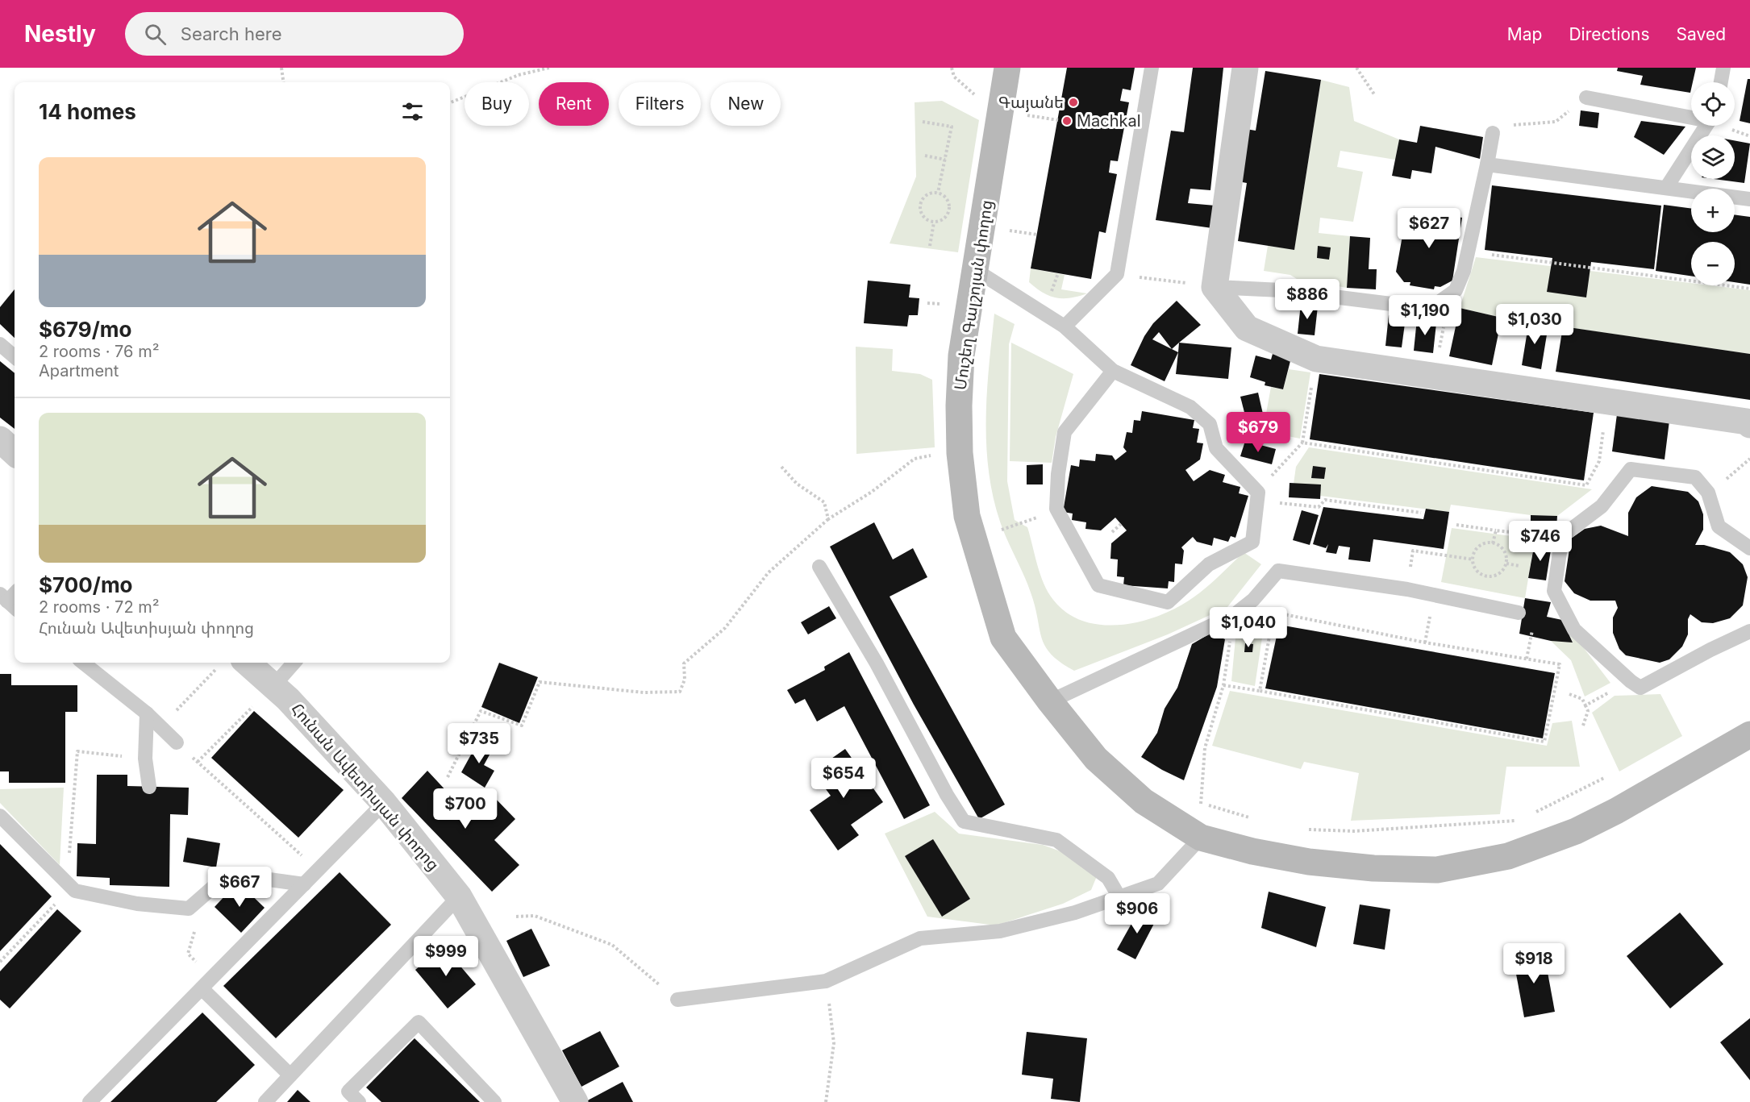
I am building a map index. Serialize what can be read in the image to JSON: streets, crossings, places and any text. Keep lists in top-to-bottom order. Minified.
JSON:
{"streets":{"street":["Մուշեղ Գալշոյան փողոց","Հունան Ավետիսյան փողոց"]},"places":["Գայանե","Machkal"],"page":{"header":"Nestly","search":"Search here","nav":["Map","Directions","Saved"],"map_buttons":["+","−"],"chip":["Buy","Rent","Filters","New"],"heading":"14 homes","list":[{"name":"$679/mo","note":"2 rooms · 76 m² · Apartment"},{"name":"$700/mo","note":"2 rooms · 72 m² · Հունան Ավետիսյան փողոց"}],"price":["$627","$886","$1,190","$1,030","$679","$746","$1,040","$735","$654","$700","$667","$906","$999","$918"]}}
